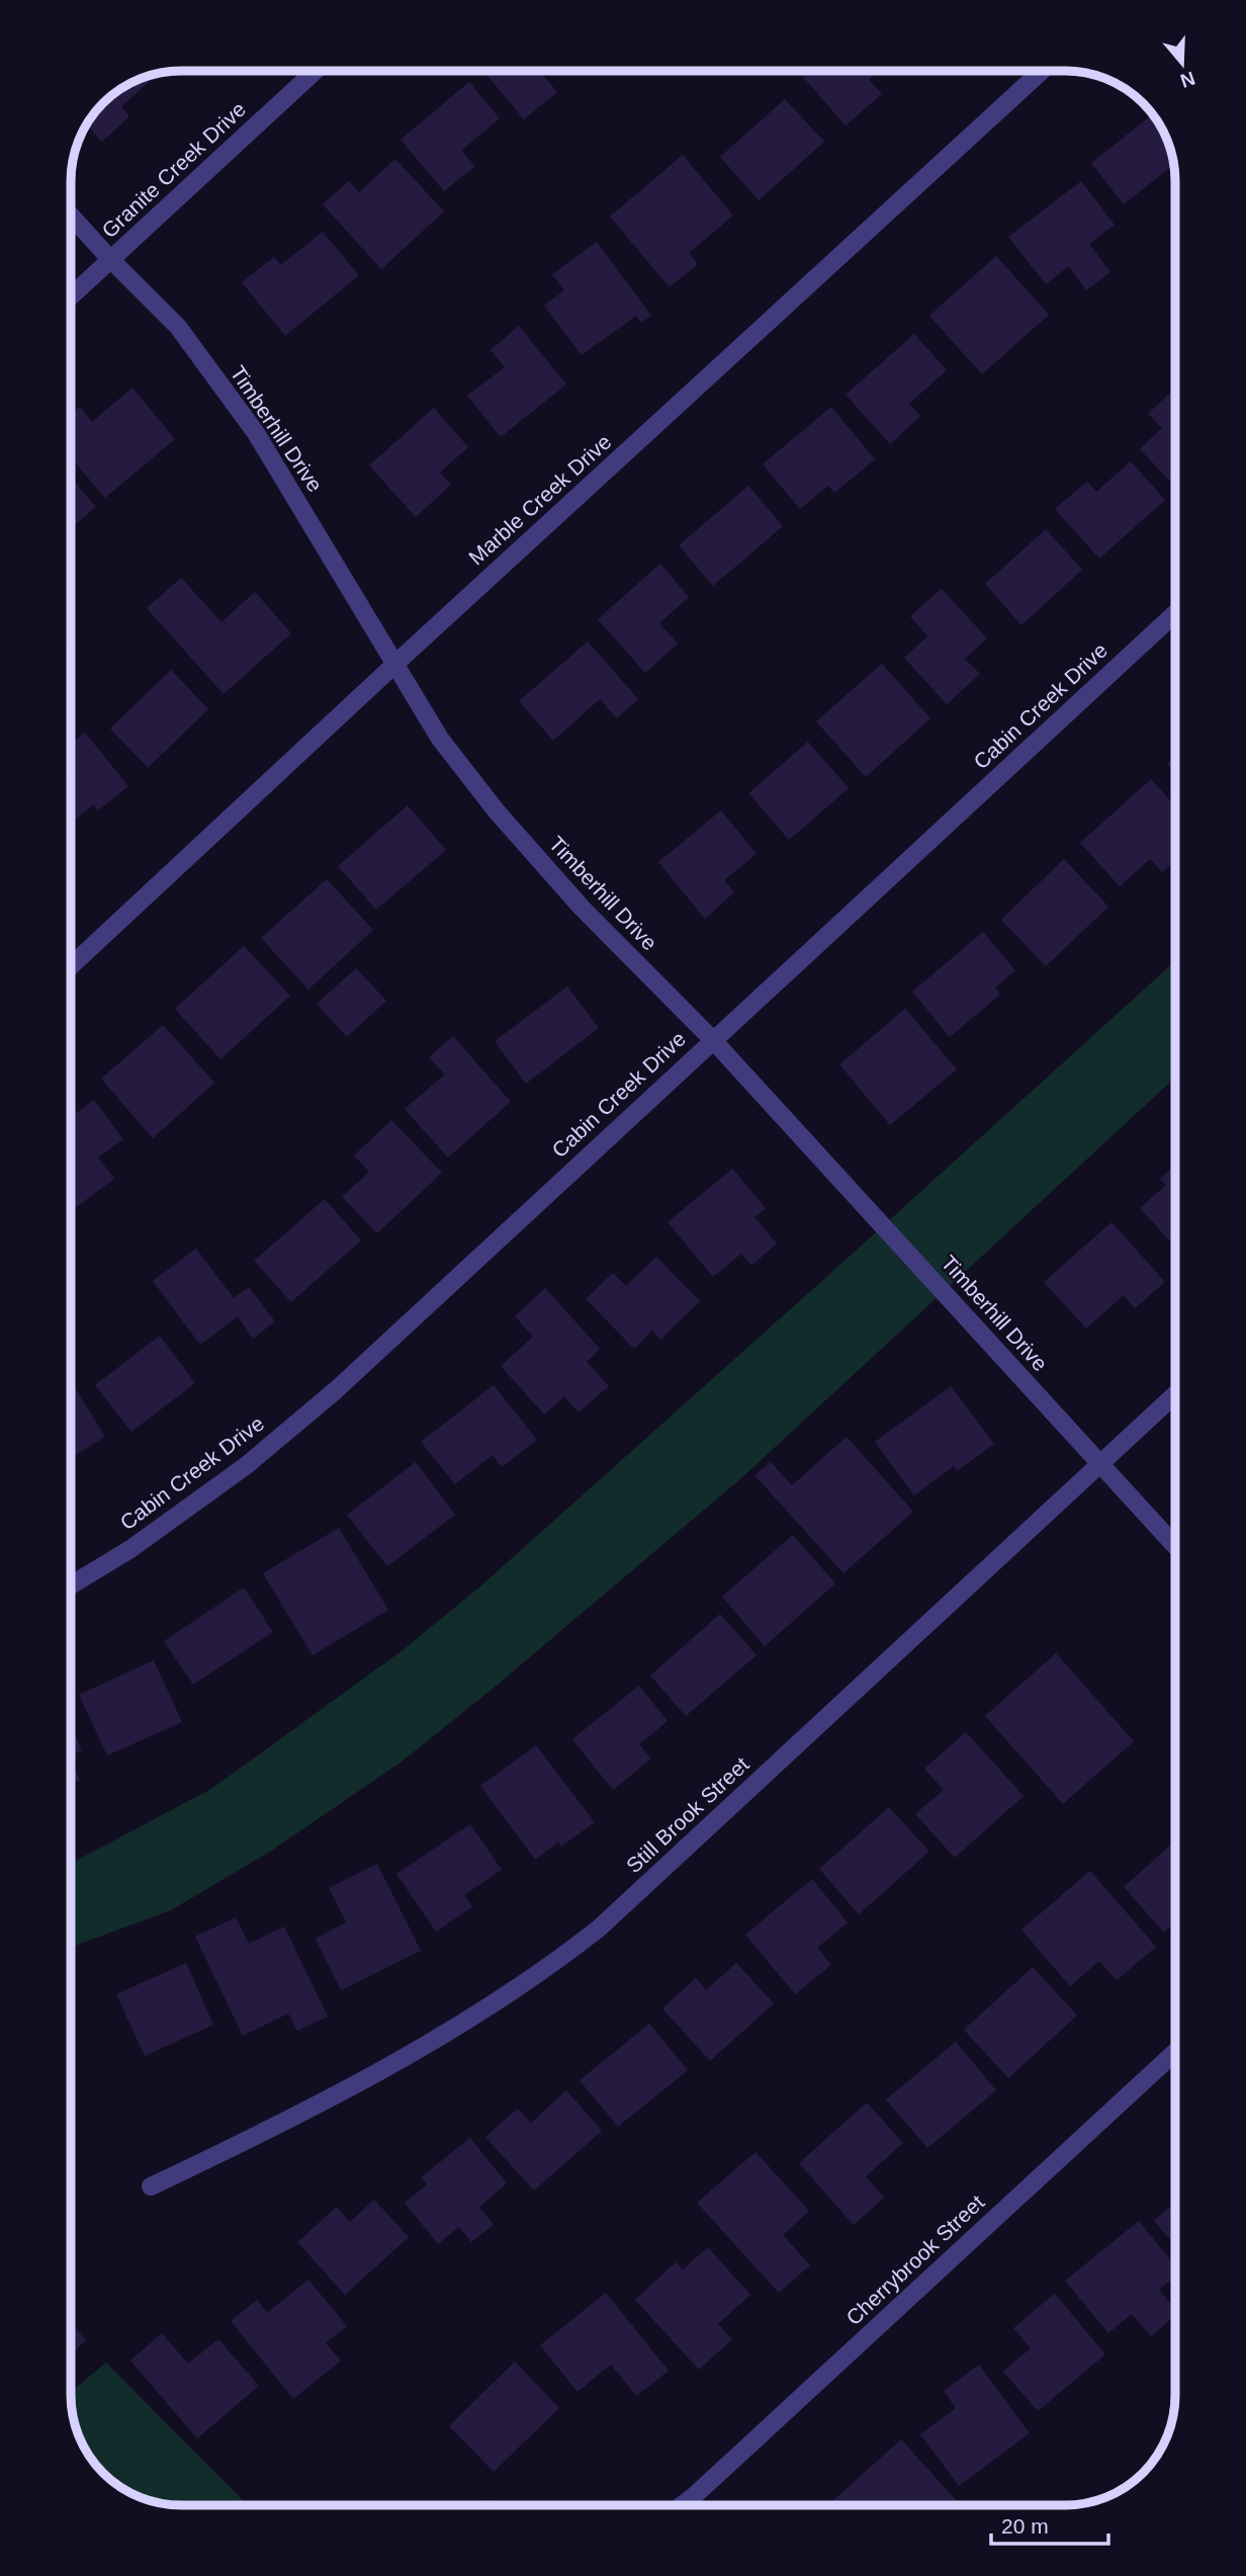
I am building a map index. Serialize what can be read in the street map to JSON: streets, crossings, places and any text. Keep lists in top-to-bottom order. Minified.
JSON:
{"streets":{"street":["Granite Creek Drive","Timberhill Drive","Marble Creek Drive","Cabin Creek Drive","Still Brook Street","Cherrybrook Street"]},"crossings":[["Granite Creek Drive","Timberhill Drive"],["Timberhill Drive","Marble Creek Drive"],["Timberhill Drive","Cabin Creek Drive"],["Timberhill Drive","Still Brook Street"]],"scale_bar":"20 m","north":"bottom"}
